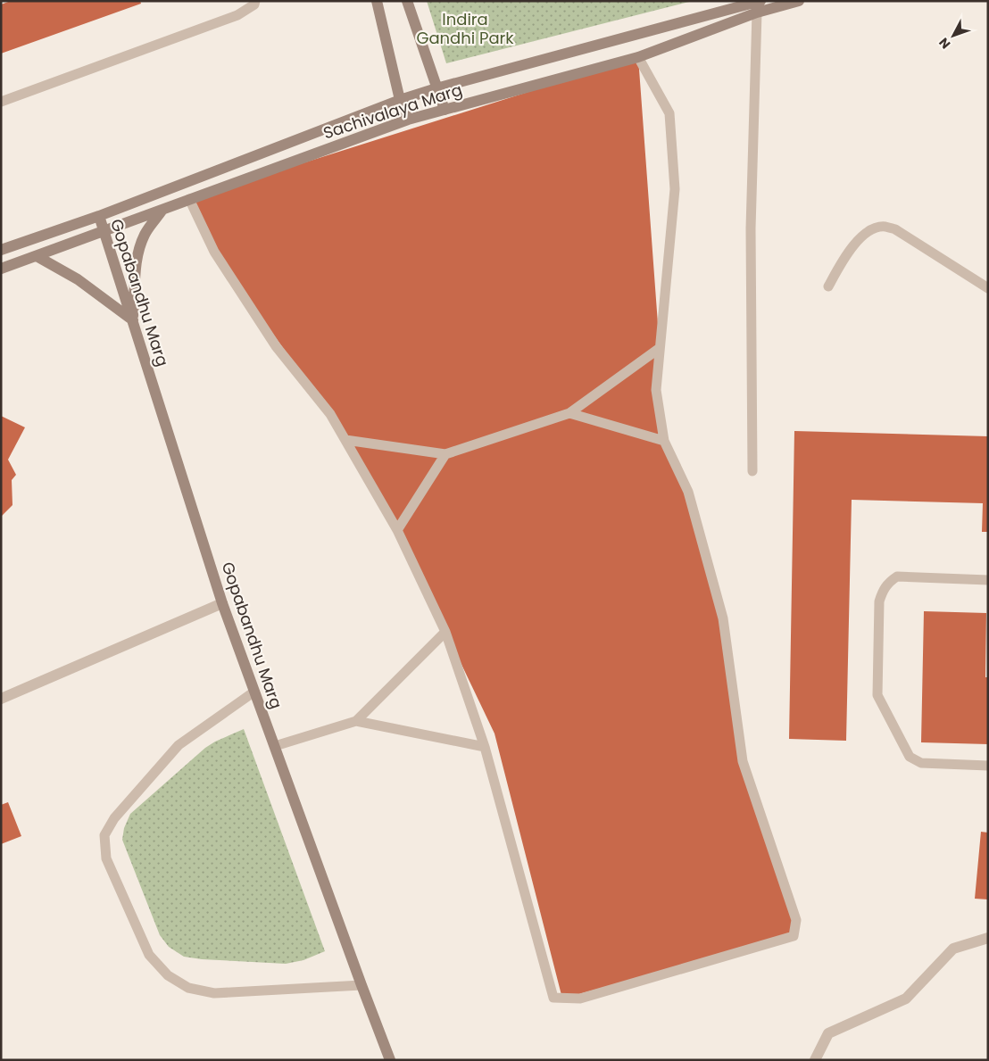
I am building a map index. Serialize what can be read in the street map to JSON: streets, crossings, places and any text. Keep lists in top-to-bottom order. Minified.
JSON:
{"streets":{"street":["Sachivalaya Marg","Gopabandhu Marg"]},"crossings":[["Sachivalaya Marg","Gopabandhu Marg"]],"parks":["Indira Gandhi Park"],"north":"bottom left"}
